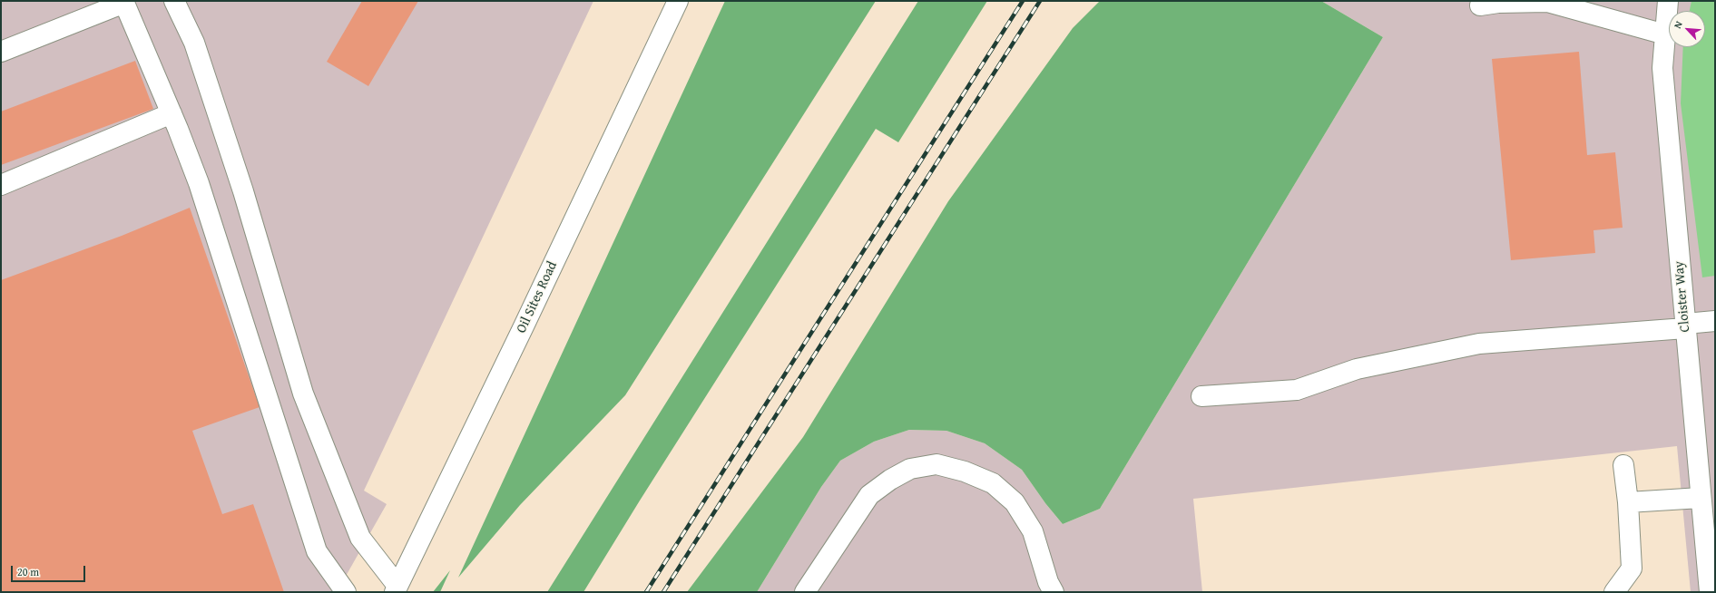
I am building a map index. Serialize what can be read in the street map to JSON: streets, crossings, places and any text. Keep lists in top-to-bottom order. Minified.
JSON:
{"streets":{"street":["Cloister Way","Oil Sites Road"]},"scale_bar":"20 m","north":"top left"}
